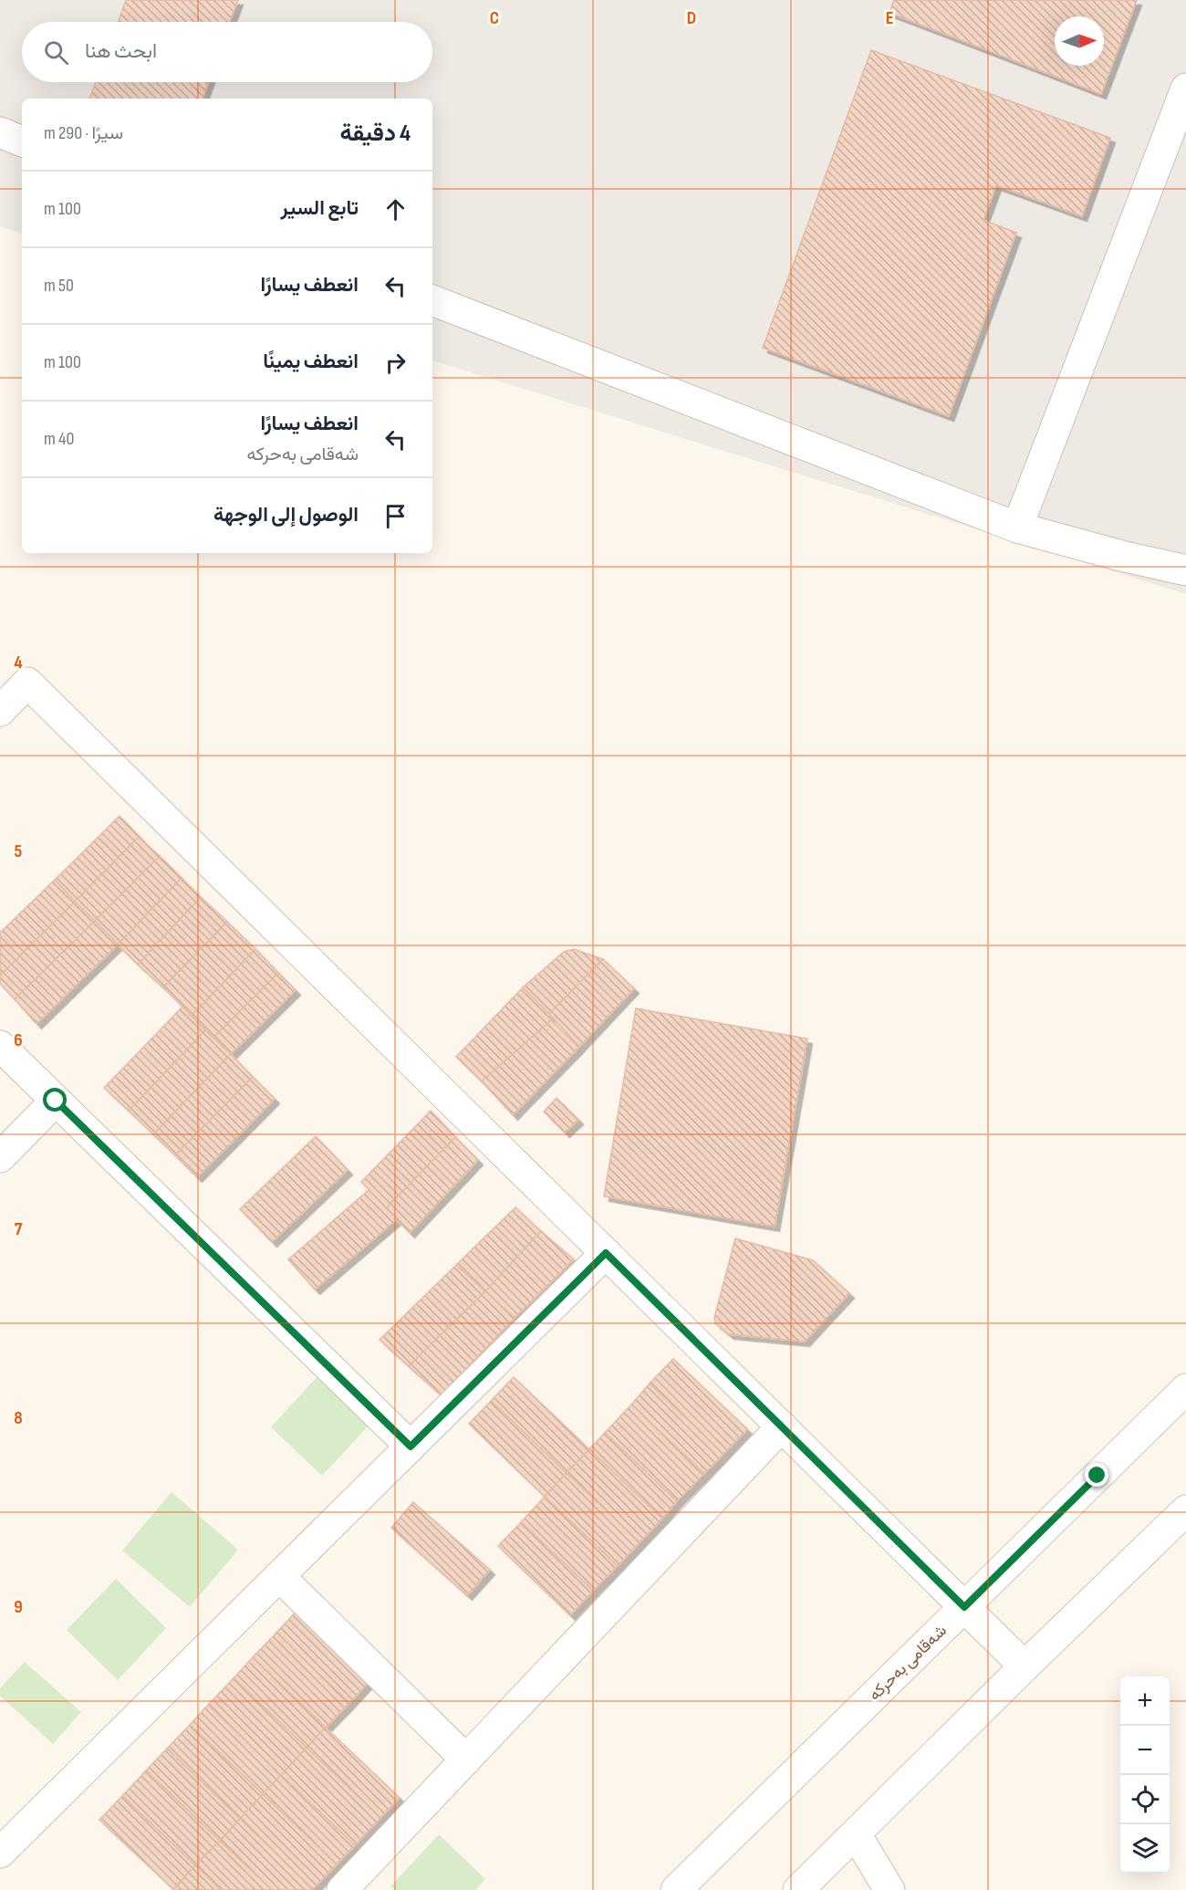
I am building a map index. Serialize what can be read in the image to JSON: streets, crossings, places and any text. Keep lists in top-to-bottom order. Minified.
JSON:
{"streets":{"street":["شەقامی بەحرکە"]},"north":"right","page":{"search":"ابحث هنا","heading":["4 دقيقة","سيرًا · 290 m"],"list":[["تابع السير","100 m"],["انعطف يسارًا","50 m"],["انعطف يمينًا","100 m"],["انعطف يسارًا","شەقامی بەحرکە","40 m"],"الوصول إلى الوجهة"],"map_buttons":["+","−"]},"grid":{"columns":["C","D","E"],"rows":["4","5","6","7","8","9"]}}
